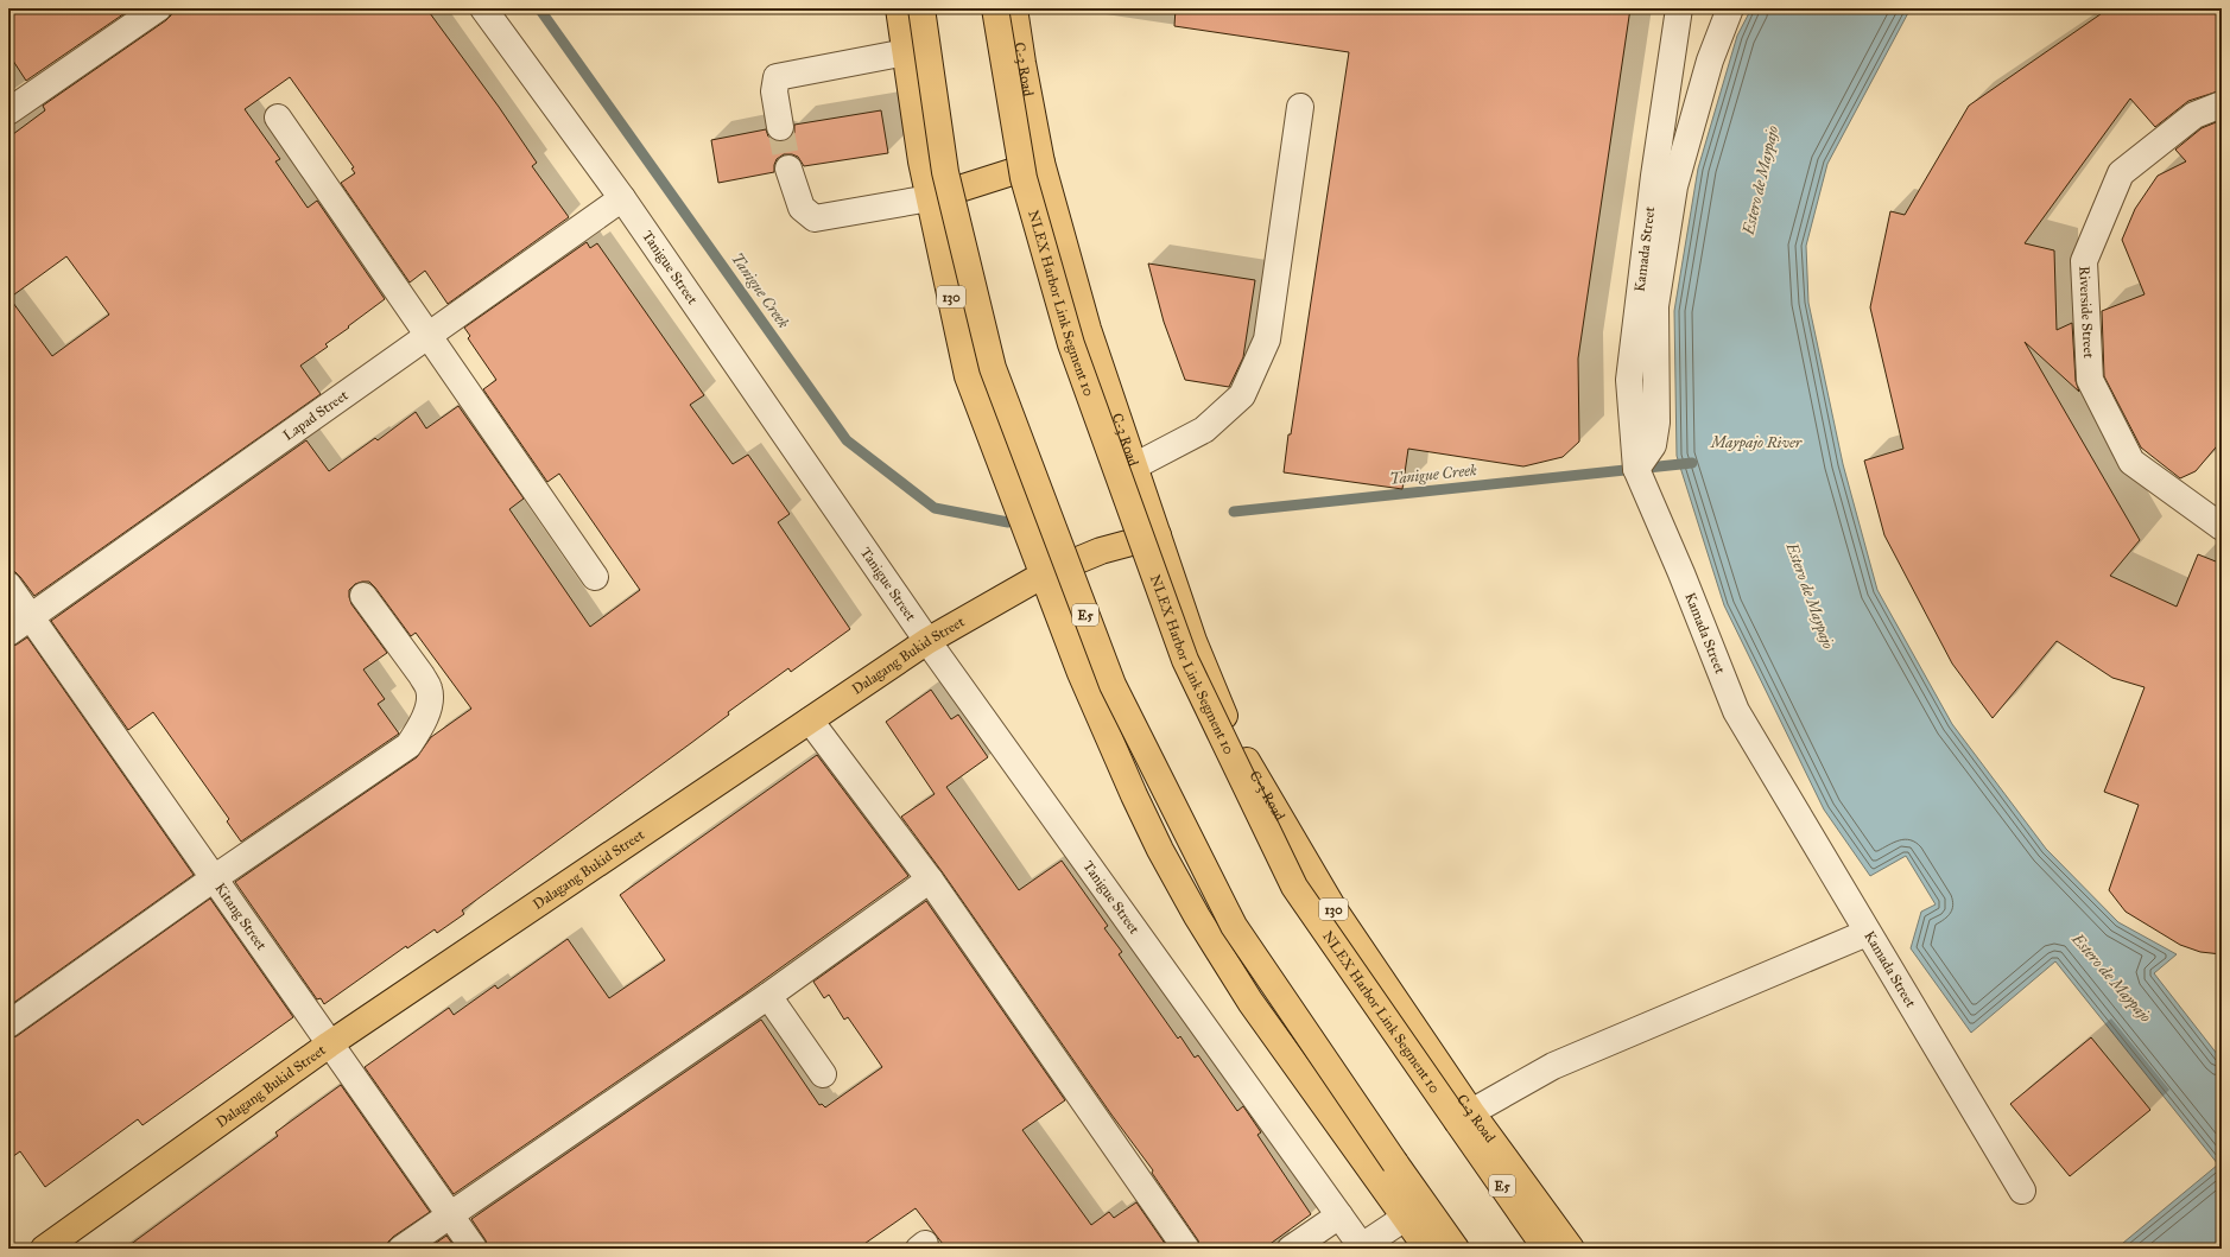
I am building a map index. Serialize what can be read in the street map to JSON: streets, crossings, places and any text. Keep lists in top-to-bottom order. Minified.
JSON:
{"streets":{"main road":["C-3 Road","130","NLEX Harbor Link Segment 10","E5","Dalagang Bukid Street"],"street":["Kamada Street","Tanigue Street","Riverside Street","Lapad Street","Kitang Street"]},"crossings":[["C-3 Road","Dalagang Bukid Street"],["Tanigue Street","Lapad Street"],["Tanigue Street","Dalagang Bukid Street"],["130","Dalagang Bukid Street"],["Lapad Street","Kitang Street"],["Dalagang Bukid Street","Kitang Street"]],"water":["Estero de Maypajo","Tanigue Creek","Maypajo River"]}
